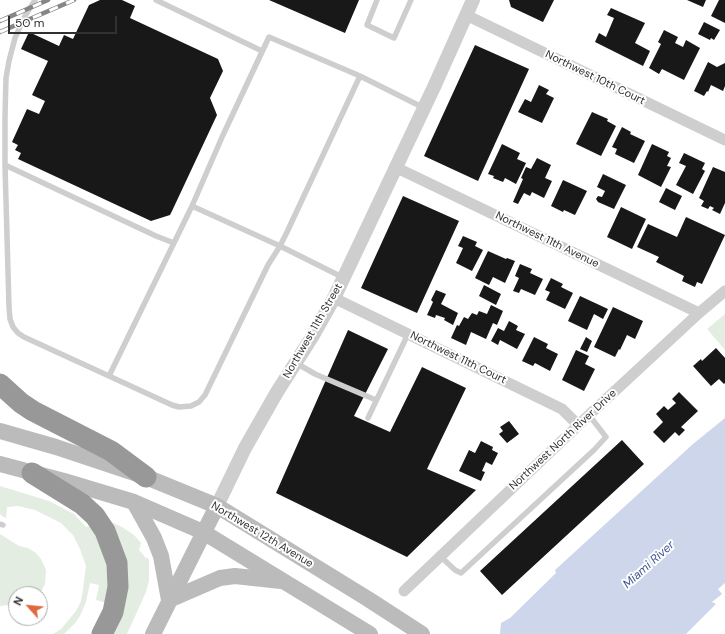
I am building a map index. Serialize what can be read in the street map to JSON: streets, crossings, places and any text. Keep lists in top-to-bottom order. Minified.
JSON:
{"streets":{"main road":["Northwest 11th Street","Northwest 12th Avenue"],"street":["Northwest 10th Court","Northwest 11th Avenue","Northwest 11th Court","Northwest North River Drive"]},"crossings":[["Northwest 10th Court","Northwest 11th Street"],["Northwest 11th Avenue","Northwest 11th Street"],["Northwest 11th Avenue","Northwest North River Drive"],["Northwest 11th Street","Northwest 11th Court"],["Northwest 11th Street","Northwest 12th Avenue"],["Northwest 11th Court","Northwest North River Drive"]],"water":["Miami River"],"scale_bar":"50 m","north":"top left"}
